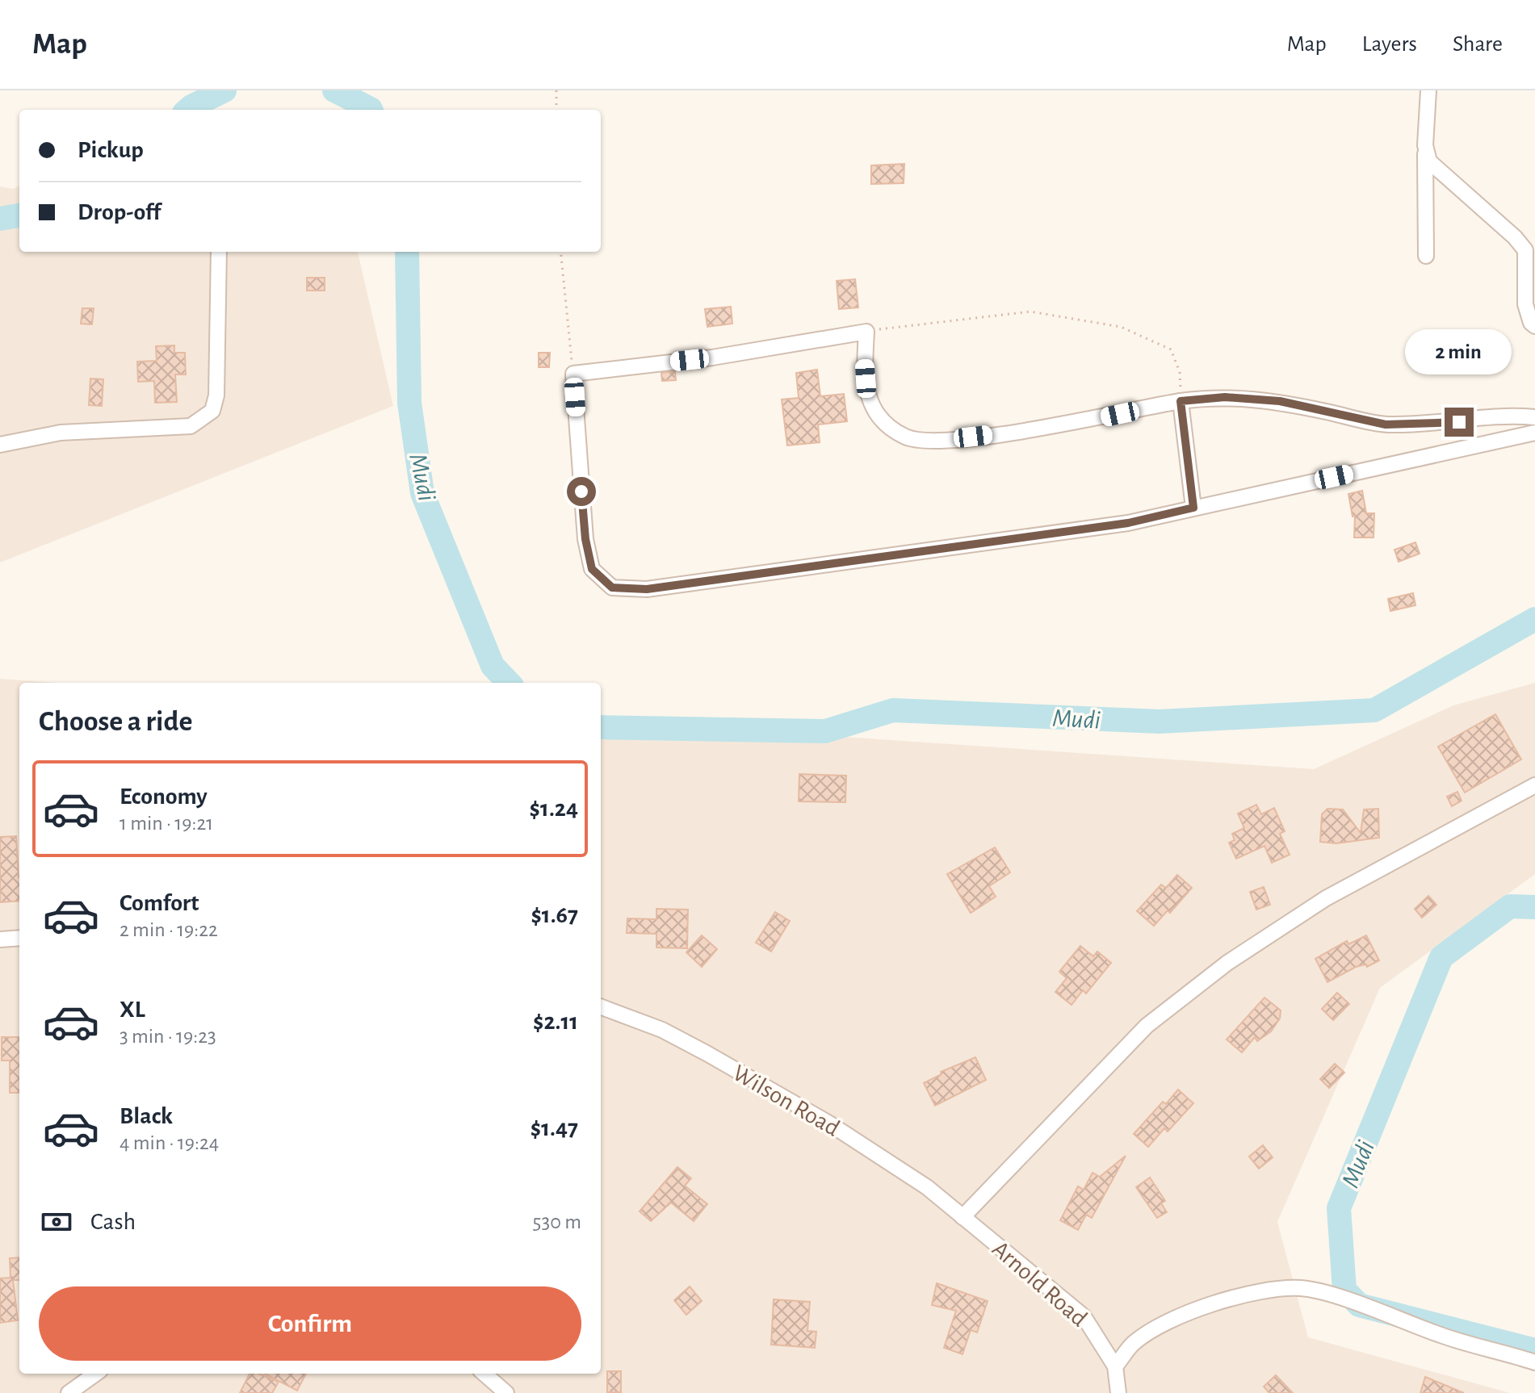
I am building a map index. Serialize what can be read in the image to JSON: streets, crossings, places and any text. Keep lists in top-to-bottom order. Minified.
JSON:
{"streets":{"street":["Wilson Road","Arnold Road"]},"crossings":[["Wilson Road","Arnold Road"]],"water":["Mudi"],"page":{"header":"Map","nav":["Map","Layers","Share"],"banner":["Pickup","Drop-off"],"bubble":"2 min","heading":"Choose a ride","list":[{"name":"Economy","note":"1 min · 19:21","value":"$1.24"},{"name":"Comfort","note":"2 min · 19:22","value":"$1.67"},{"name":"XL","note":"3 min · 19:23","value":"$2.11"},{"name":"Black","note":"4 min · 19:24","value":"$1.47"}],"pay":["Cash","530 m"],"buttons":"Confirm"}}
